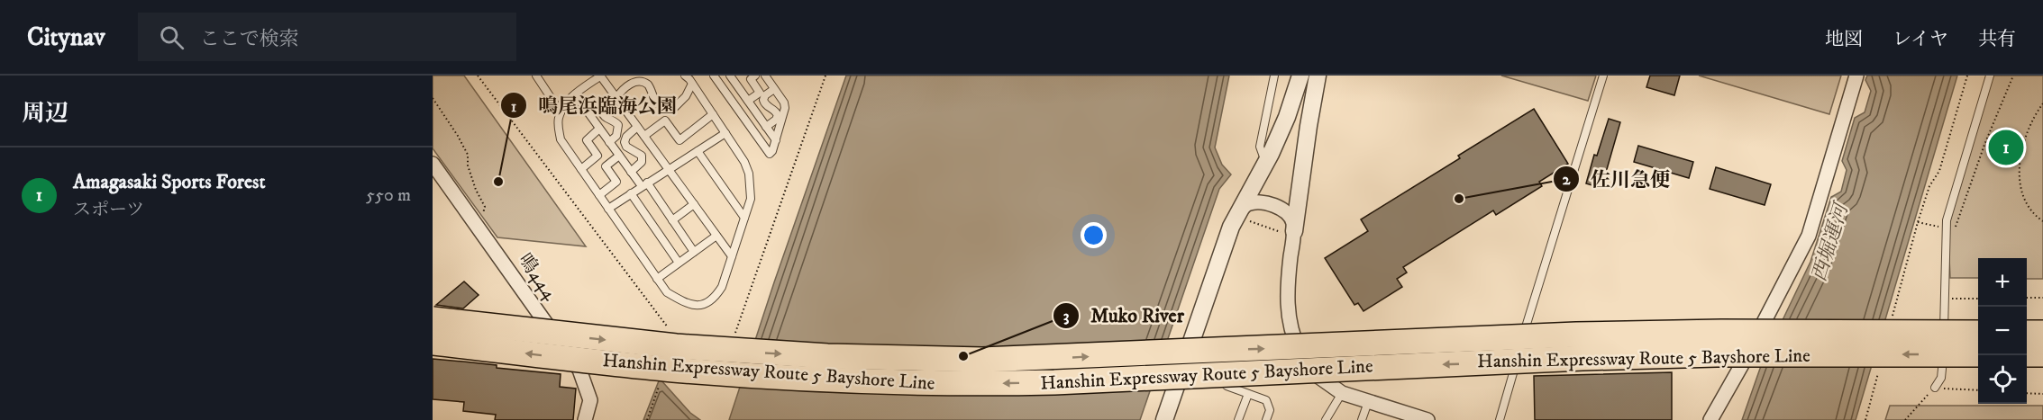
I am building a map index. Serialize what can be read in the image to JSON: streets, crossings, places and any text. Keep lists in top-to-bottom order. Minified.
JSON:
{"streets":{"highway":["Hanshin Expressway Route 5 Bayshore Line"],"street":["鳴444"]},"water":["西堀運河"],"places":["鳴尾浜臨海公園","佐川急便","Muko River"],"page":{"header":"Citynav","search":"ここで検索","nav":["地図","レイヤ","共有"],"heading":"周辺","pins":"1","list":[{"mark":"1","name":"Amagasaki Sports Forest","note":"スポーツ","value":"550 m"}],"map_buttons":["+","−"]}}
